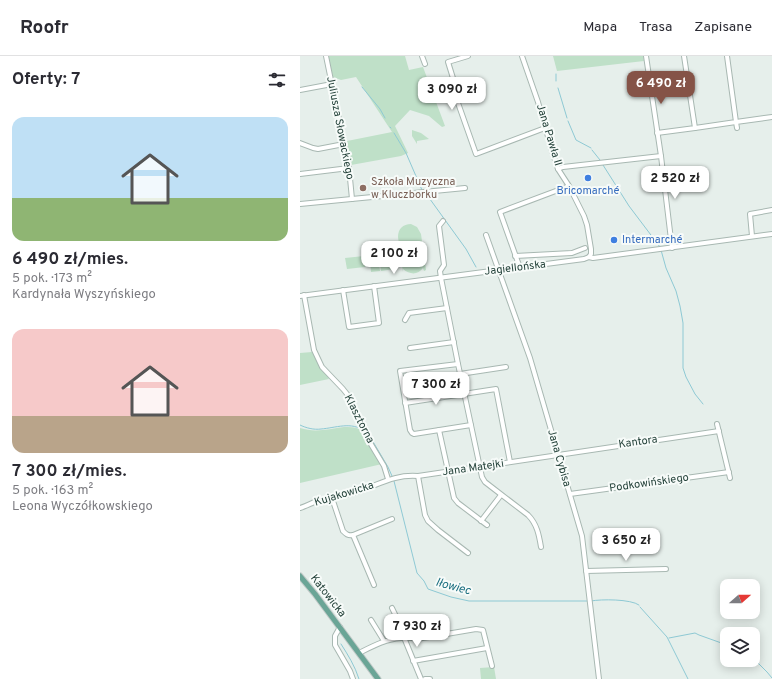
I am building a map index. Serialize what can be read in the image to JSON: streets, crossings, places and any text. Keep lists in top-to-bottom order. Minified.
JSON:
{"streets":{"main road":["Katowicka"],"street":["Juliusza Słowackiego","Jana Pawła II","Jagiellońska","Klasztorna","Kantora","Jana Cybisa","Jana Matejki","Podkowińskiego","Kujakowicka"]},"crossings":[["Jana Pawła II","Jagiellońska"],["Jagiellońska","Klasztorna"],["Jagiellońska","Jana Cybisa"],["Klasztorna","Jana Matejki"],["Klasztorna","Kujakowicka"],["Kantora","Jana Cybisa"],["Kantora","Jana Matejki"],["Jana Cybisa","Jana Matejki"],["Jana Cybisa","Podkowińskiego"],["Jana Matejki","Kujakowicka"]],"water":["Iłowiec"],"places":["Bricomarché","Szkoła Muzyczna w Kluczborku","Intermarché"],"north":"right","page":{"header":"Roofr","nav":["Mapa","Trasa","Zapisane"],"heading":"Oferty: 7","price":["6 490 zł","3 090 zł","2 520 zł","2 100 zł","7 300 zł","3 650 zł","7 930 zł"],"list":[{"name":"6 490 zł/mies.","note":"5 pok. · 173 m² · Kardynała Wyszyńskiego"},{"name":"7 300 zł/mies.","note":"5 pok. · 163 m² · Leona Wyczółkowskiego"}]}}
